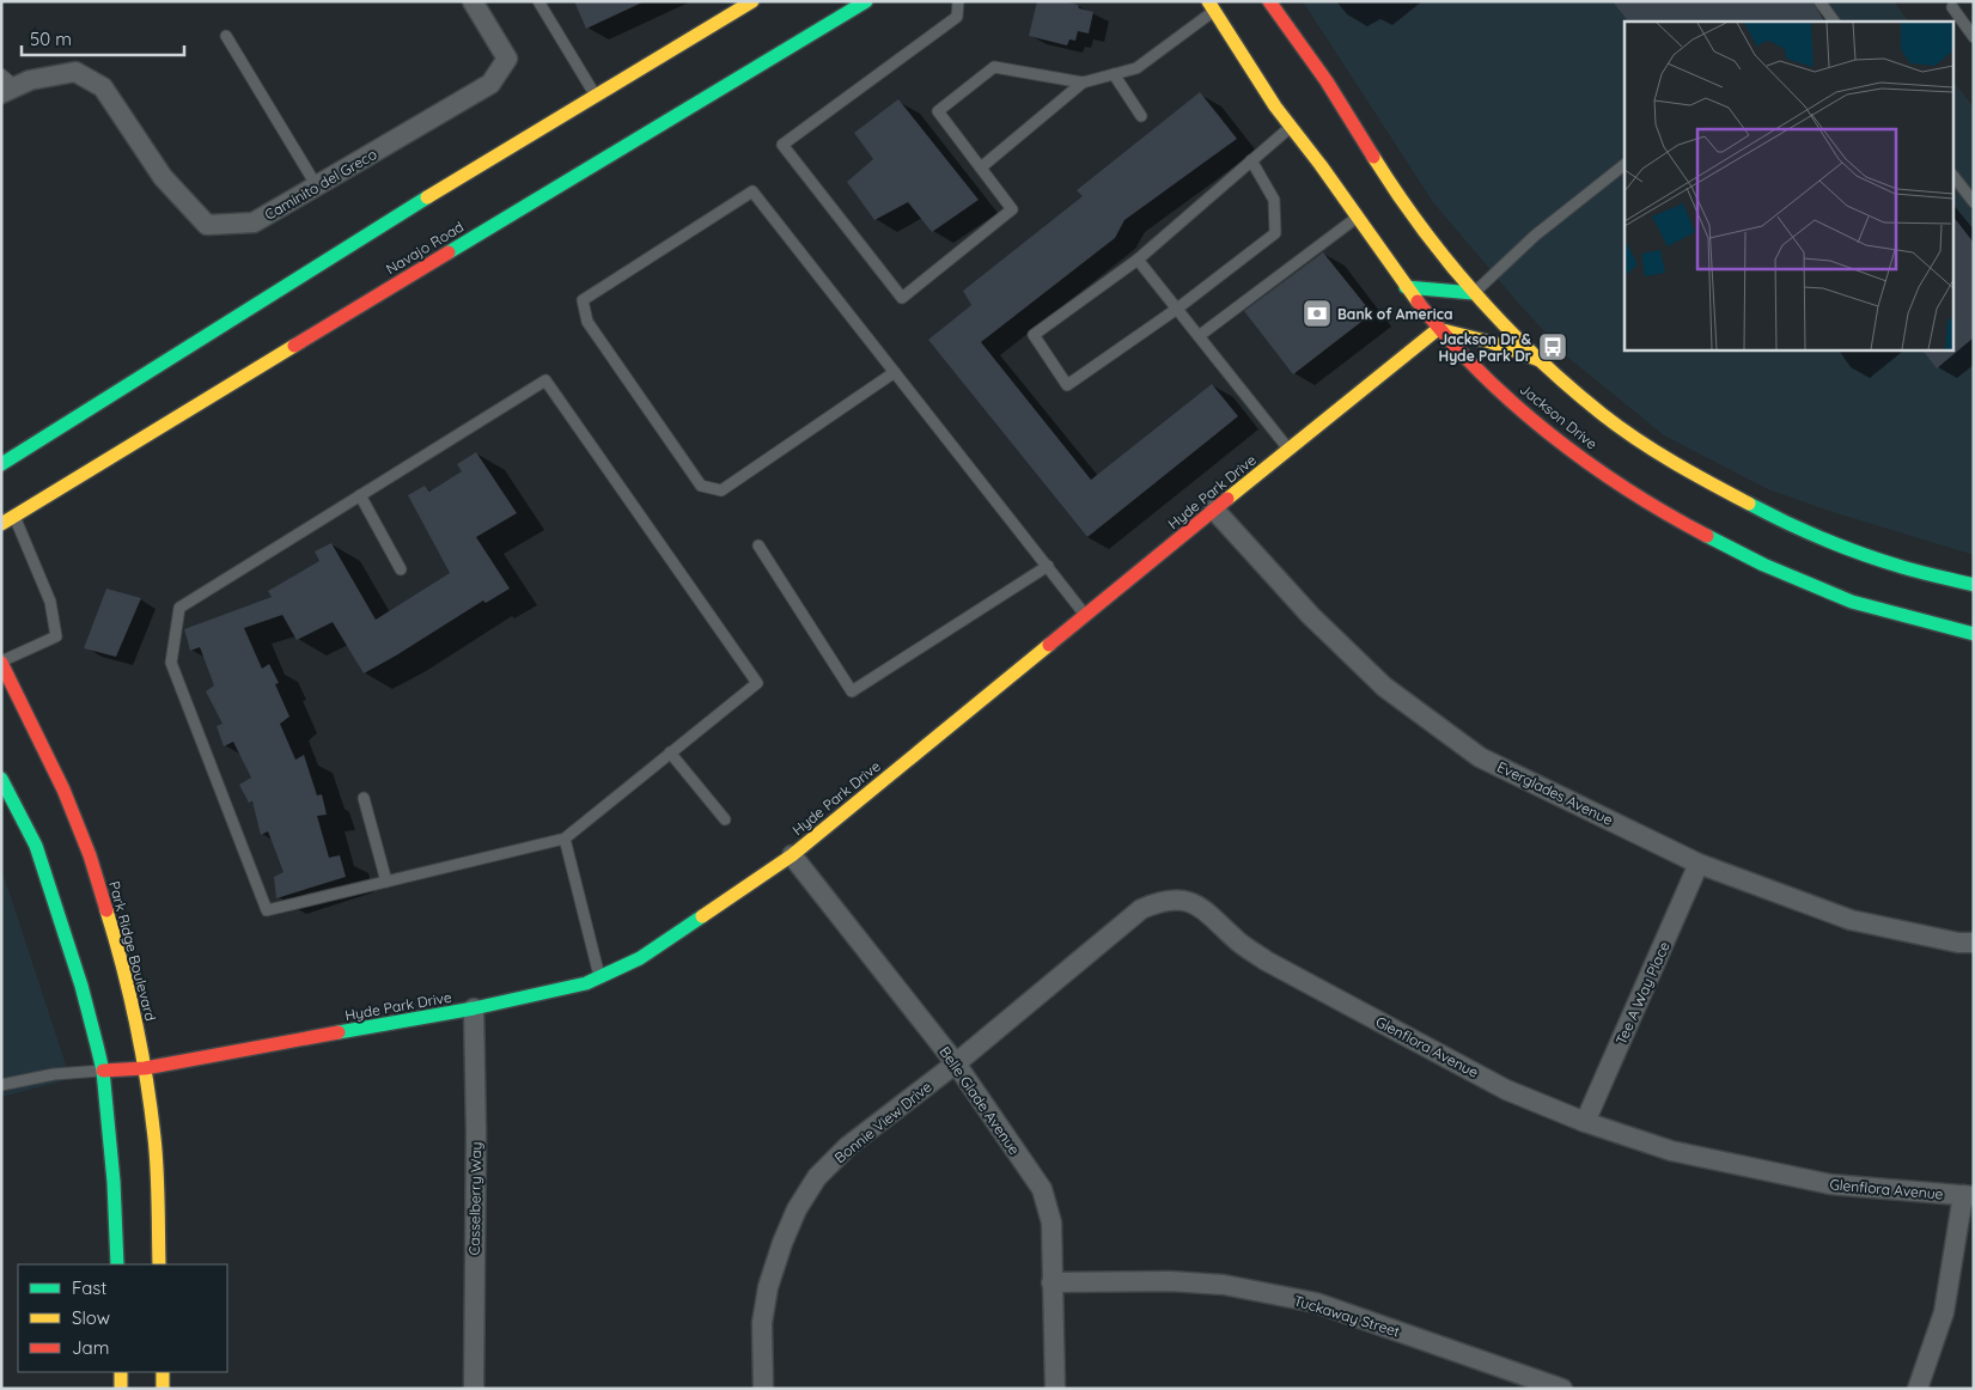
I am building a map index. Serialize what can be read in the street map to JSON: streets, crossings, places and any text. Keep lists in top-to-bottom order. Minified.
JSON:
{"streets":{"main road":["Navajo Road","Jackson Drive","Hyde Park Drive","Park Ridge Boulevard"],"street":["Caminito del Greco","Everglades Avenue","Tee A Way Place","Glenflora Avenue","Belle Glade Avenue","Bonnie View Drive","Casselberry Way","Tuckaway Street"]},"crossings":[["Jackson Drive","Hyde Park Drive"],["Hyde Park Drive","Everglades Avenue"],["Hyde Park Drive","Park Ridge Boulevard"],["Hyde Park Drive","Belle Glade Avenue"],["Hyde Park Drive","Casselberry Way"],["Everglades Avenue","Tee A Way Place"],["Tee A Way Place","Glenflora Avenue"],["Glenflora Avenue","Belle Glade Avenue"],["Glenflora Avenue","Bonnie View Drive"],["Belle Glade Avenue","Bonnie View Drive"],["Belle Glade Avenue","Tuckaway Street"]],"places":{"bank":["Bank of America"],"bus stop":["Jackson Dr & Hyde Park Dr"]},"legend":["Fast","Slow","Jam"],"scale_bar":"50 m"}
